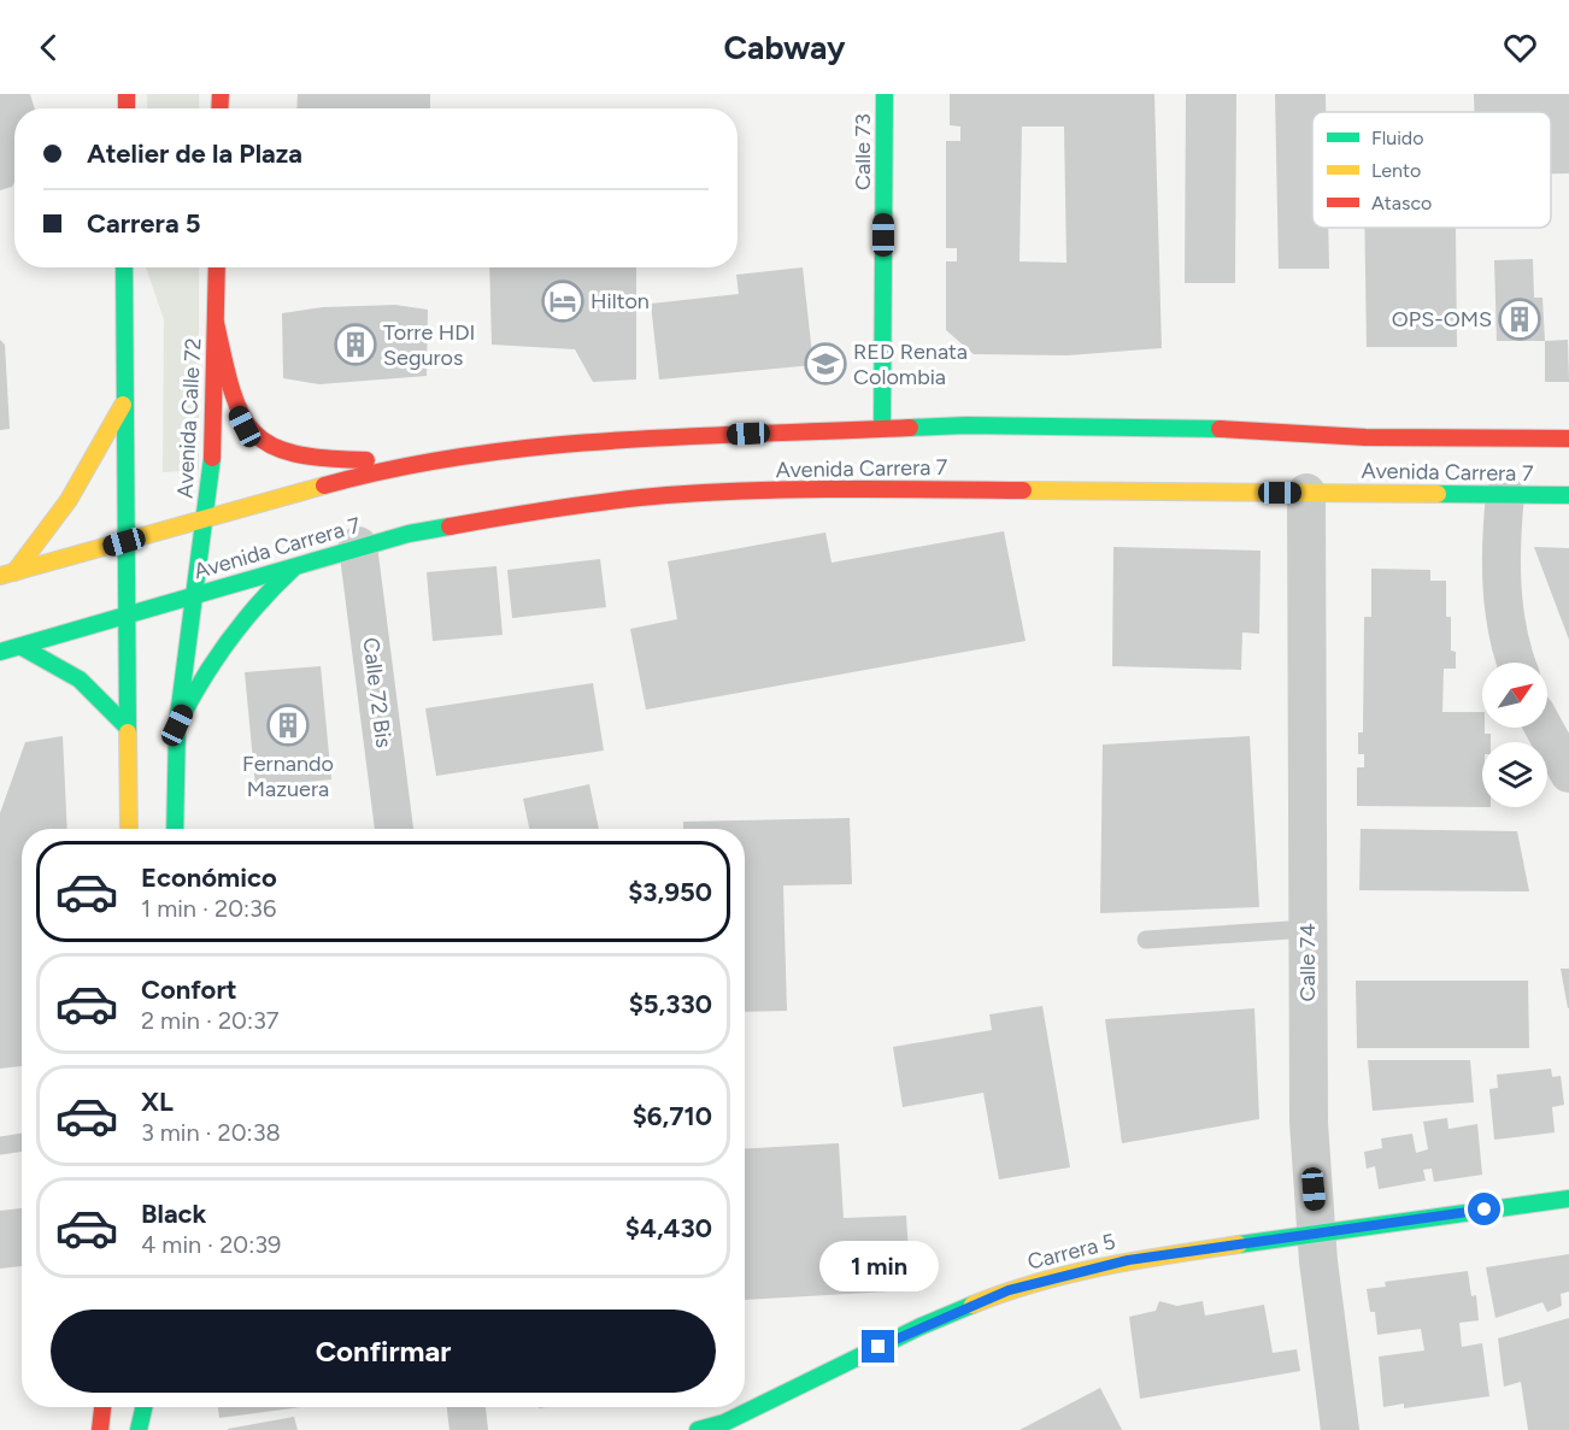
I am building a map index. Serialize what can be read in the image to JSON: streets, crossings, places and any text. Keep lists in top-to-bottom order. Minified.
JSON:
{"streets":{"main road":["Calle 73","Avenida Calle 72","Avenida Carrera 7","Carrera 5"],"street":["Calle 72 Bis","Calle 74"]},"crossings":[["Calle 73","Avenida Carrera 7"],["Avenida Calle 72","Avenida Carrera 7"],["Avenida Carrera 7","Calle 72 Bis"],["Avenida Carrera 7","Calle 74"],["Calle 74","Carrera 5"]],"places":{"hotel":["Hilton"],"building":["OPS-OMS","Torre HDI Seguros","Fernando Mazuera"],"school or university":["RED Renata Colombia"]},"legend":["Fluido","Lento","Atasco"],"north":"top right","page":{"header":"Cabway","banner":["Atelier de la Plaza","Carrera 5"],"list":[{"name":"Económico","note":"1 min · 20:36","value":"$3,950"},{"name":"Confort","note":"2 min · 20:37","value":"$5,330"},{"name":"XL","note":"3 min · 20:38","value":"$6,710"},{"name":"Black","note":"4 min · 20:39","value":"$4,430"}],"bubble":"1 min","buttons":"Confirmar"}}
